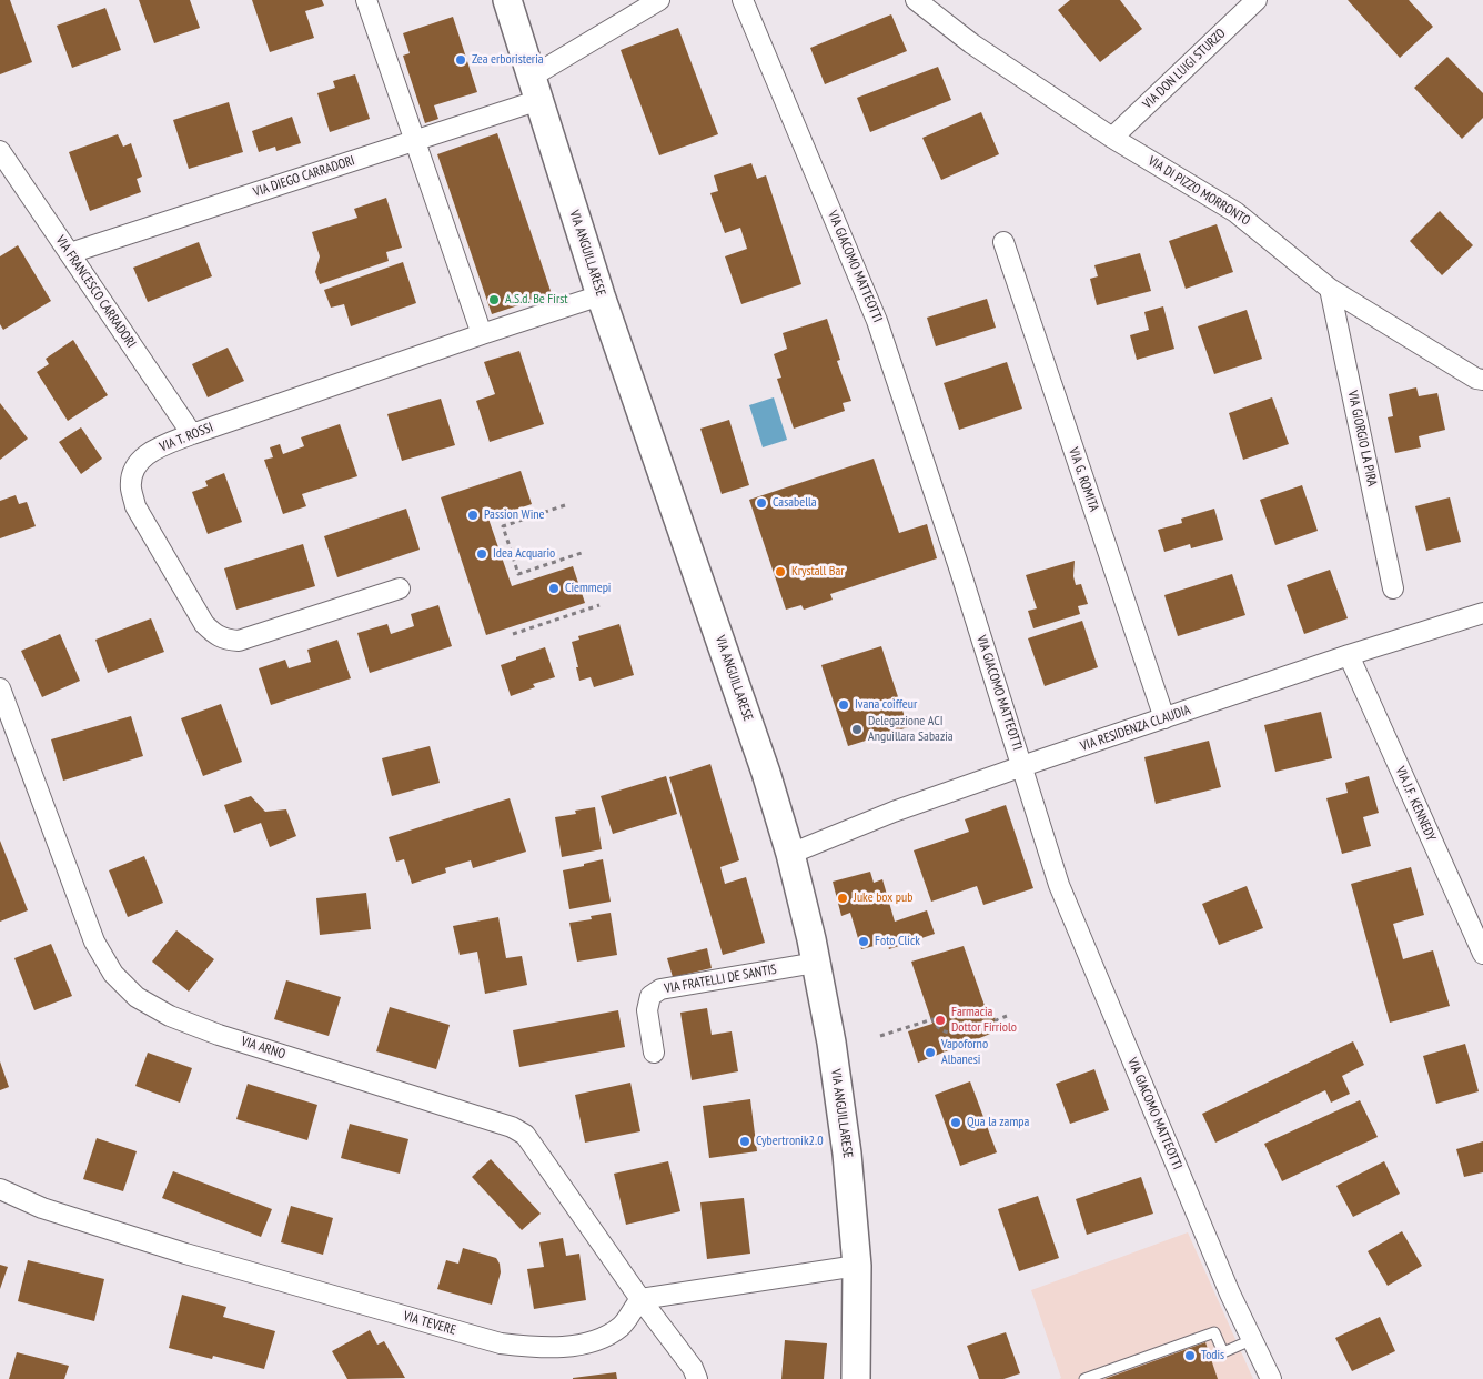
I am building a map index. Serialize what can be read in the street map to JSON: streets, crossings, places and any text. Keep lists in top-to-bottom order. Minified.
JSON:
{"streets":{"main road":["VIA ANGUILLARESE"],"street":["VIA DON LUIGI STURZO","VIA DIEGO CARRADORI","VIA DI PIZZO MORRONTO","VIA GIACOMO MATTEOTTI","VIA FRANCESCO CARRADORI","VIA T. ROSSI","VIA GIORGIO LA PIRA","VIA G. ROMITA","VIA RESIDENZA CLAUDIA","VIA J.F. KENNEDY","VIA FRATELLI DE SANTIS","VIA ARNO","VIA TEVERE"]},"crossings":[["VIA DON LUIGI STURZO","VIA DI PIZZO MORRONTO"],["VIA DIEGO CARRADORI","VIA ANGUILLARESE"],["VIA DIEGO CARRADORI","VIA FRANCESCO CARRADORI"],["VIA DI PIZZO MORRONTO","VIA GIORGIO LA PIRA"],["VIA ANGUILLARESE","VIA T. ROSSI"],["VIA ANGUILLARESE","VIA RESIDENZA CLAUDIA"],["VIA ANGUILLARESE","VIA FRATELLI DE SANTIS"],["VIA GIACOMO MATTEOTTI","VIA RESIDENZA CLAUDIA"],["VIA FRANCESCO CARRADORI","VIA T. ROSSI"],["VIA G. ROMITA","VIA RESIDENZA CLAUDIA"],["VIA RESIDENZA CLAUDIA","VIA J.F. KENNEDY"],["VIA ARNO","VIA TEVERE"]],"places":["Zea erboristeria","A.S.d. Be First","Casabella","Passion Wine","Idea Acquario","Krystall Bar","Ciemmepi","Ivana coiffeur","Delegazione ACI Anguillara Sabazia","Juke box pub","Foto Click","Farmacia Dottor Firriolo","Vapoforno Albanesi","Qua la zampa","Cybertronik2.0","Todis"]}
